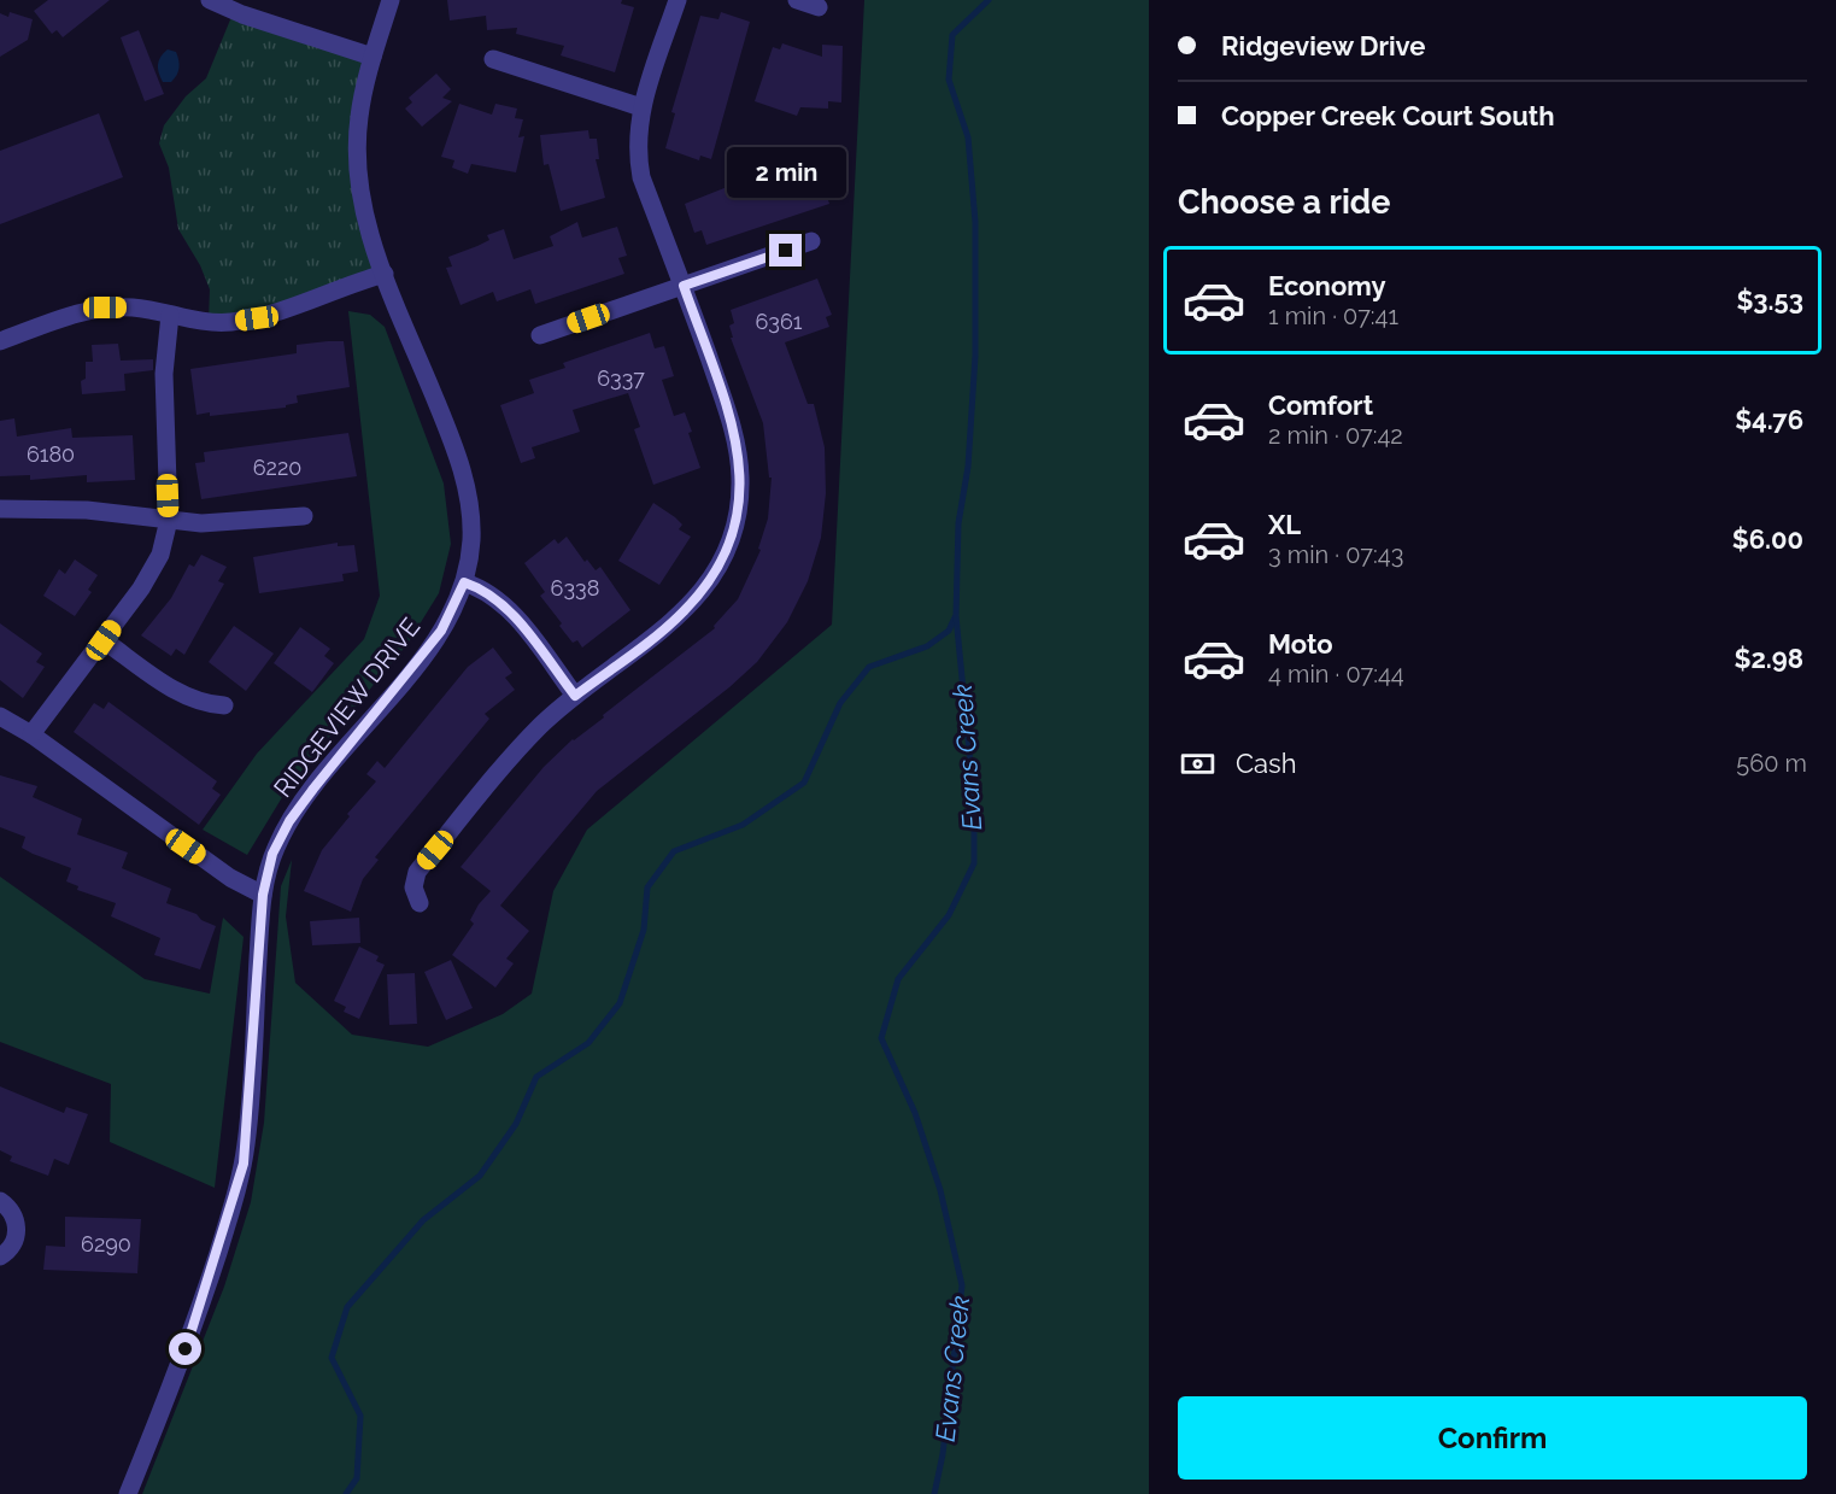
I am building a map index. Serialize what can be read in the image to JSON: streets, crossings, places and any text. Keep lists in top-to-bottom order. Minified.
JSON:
{"streets":{"street":["RIDGEVIEW DRIVE"]},"water":["Evans Creek"],"house_numbers":["6361","6337","6180","6220","6338","6290"],"page":{"banner":["Ridgeview Drive","Copper Creek Court South"],"bubble":"2 min","heading":"Choose a ride","list":[{"name":"Economy","note":"1 min · 07:41","value":"$3.53"},{"name":"Comfort","note":"2 min · 07:42","value":"$4.76"},{"name":"XL","note":"3 min · 07:43","value":"$6.00"},{"name":"Moto","note":"4 min · 07:44","value":"$2.98"}],"pay":["Cash","560 m"],"buttons":"Confirm"}}
